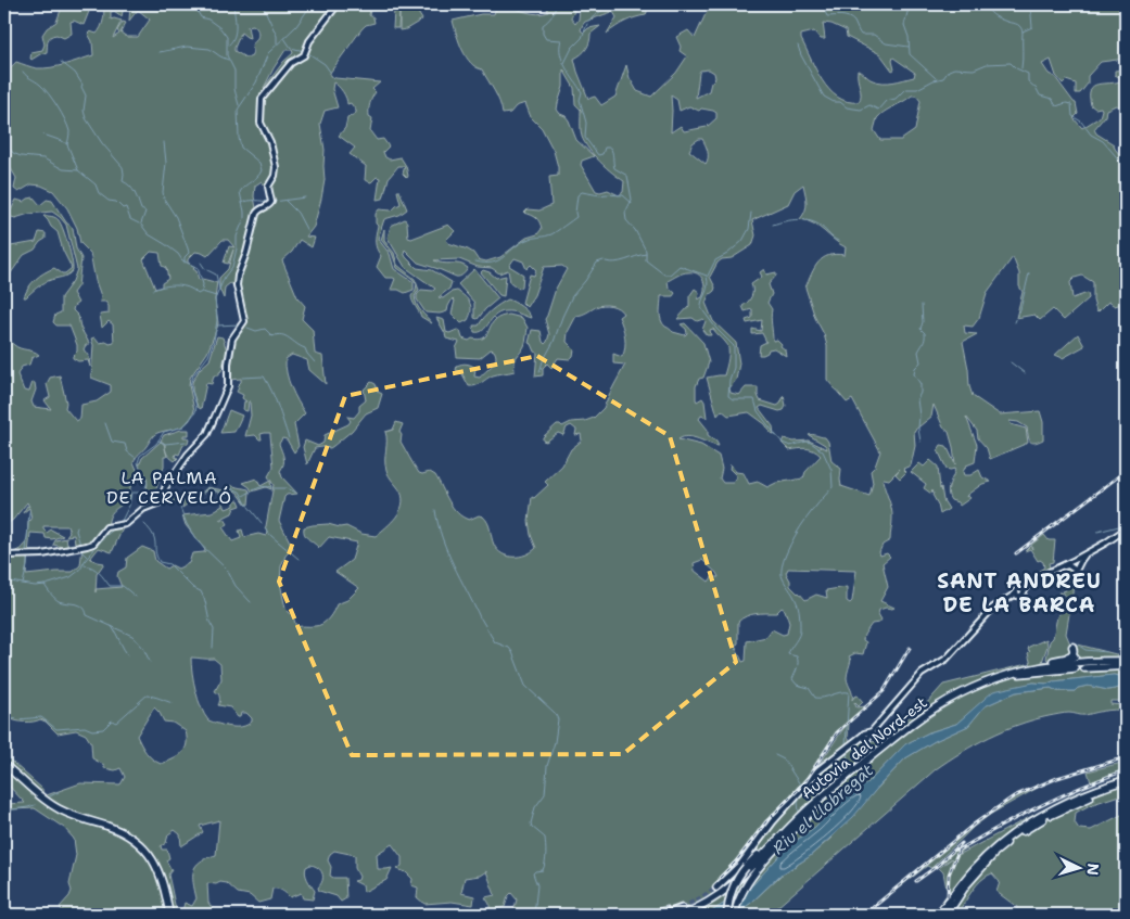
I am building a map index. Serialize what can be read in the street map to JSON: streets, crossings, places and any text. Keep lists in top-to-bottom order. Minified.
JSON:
{"streets":{"highway":["Autovia del Nord-est"]},"districts":["LA PALMA DE CERVELLÓ","SANT ANDREU DE LA BARCA"],"water":["Riu el Llobregat"],"north":"right"}
